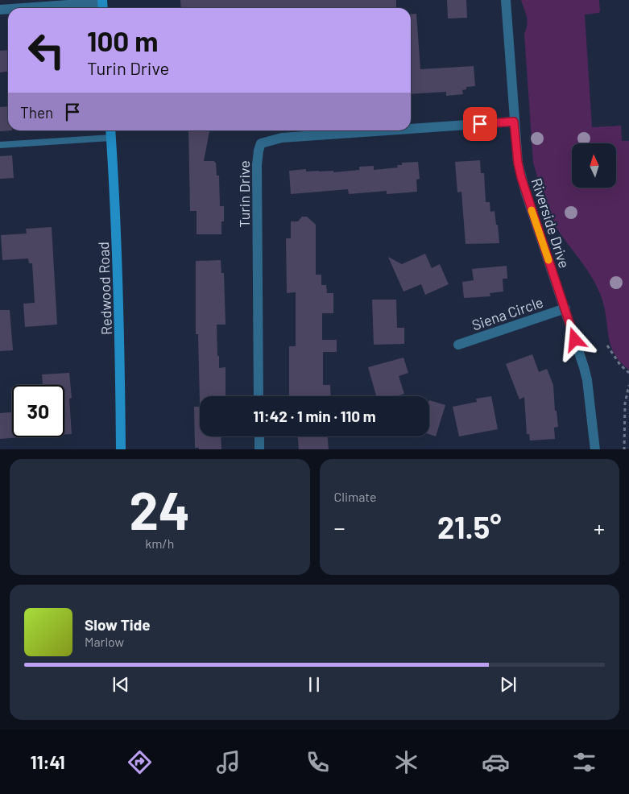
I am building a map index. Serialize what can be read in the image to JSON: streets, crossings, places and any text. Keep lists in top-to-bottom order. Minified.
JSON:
{"streets":{"main road":["Redwood Road"],"street":["Turin Drive","Riverside Drive","Siena Circle"]},"crossings":[["Turin Drive","Riverside Drive"],["Riverside Drive","Siena Circle"]],"north":"top","page":{"turn":["100 m","Turin Drive"],"then":"Then","limit":"30","trip":"11:42 · 1 min · 110 m","tile":[["24","km/h"],"Climate"],"heat":["−","21.5°","+"],"song":["Slow Tide","Marlow"],"tabs":"11:41"}}
